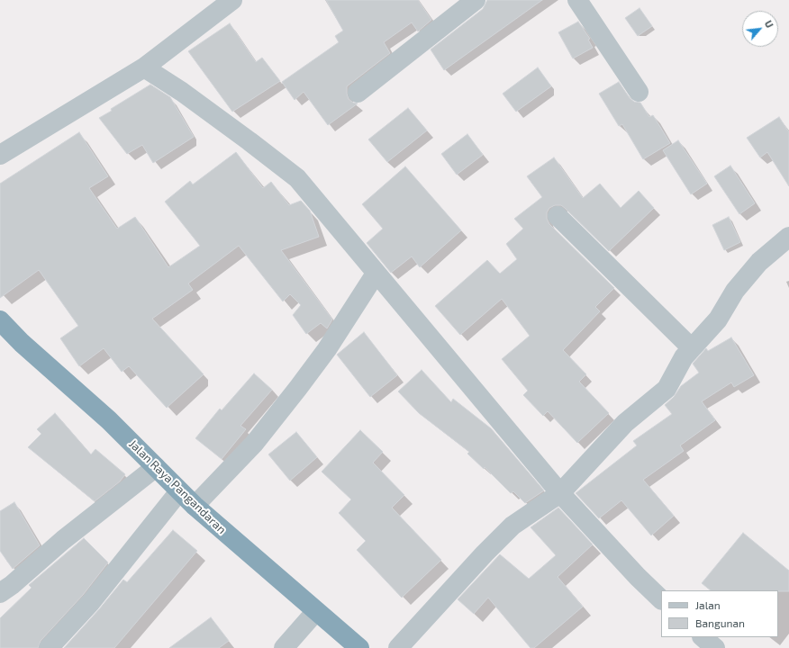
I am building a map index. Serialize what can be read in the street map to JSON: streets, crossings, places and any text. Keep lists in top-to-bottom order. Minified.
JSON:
{"streets":{"highway":["Jalan Raya Pangandaran"]},"legend":["Jalan","Bangunan"],"north":"top right"}
